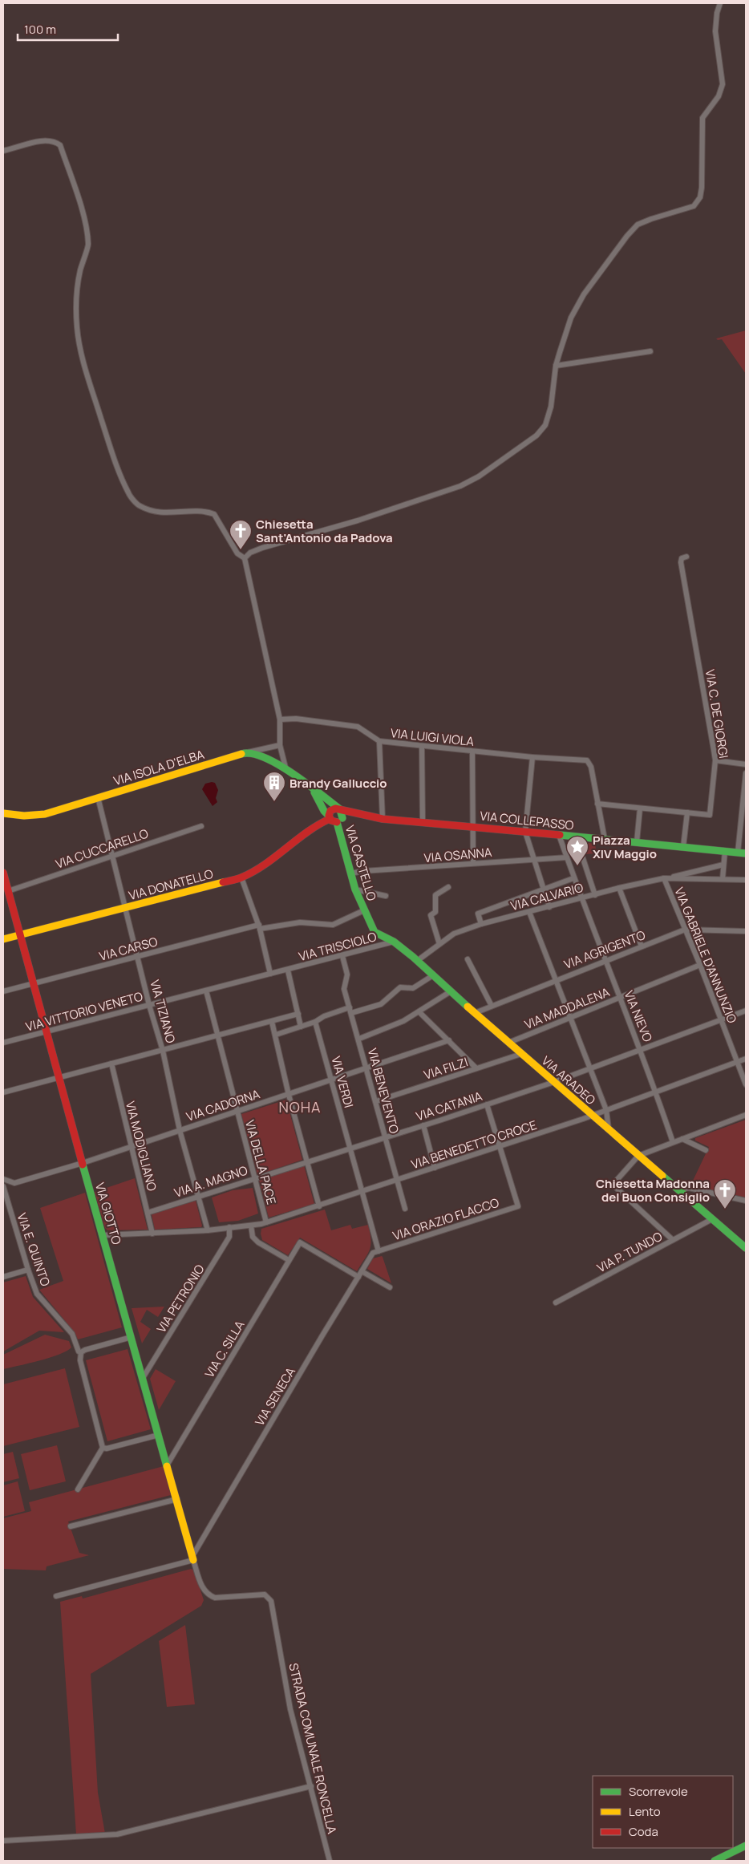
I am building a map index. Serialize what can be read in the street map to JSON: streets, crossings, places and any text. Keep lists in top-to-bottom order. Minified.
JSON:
{"streets":{"street":["VIA C. DE GIORGI","VIA LUIGI VIOLA","VIA ISOLA D'ELBA","VIA COLLEPASSO","VIA CUCCARELLO","VIA OSANNA","VIA CASTELLO","VIA DONATELLO","VIA CALVARIO","VIA TRISCIOLO","VIA CARSO","VIA AGRIGENTO","VIA GABRIELE D'ANNUNZIO","VIA MADDALENA","VIA VITTORIO VENETO","VIA TIZIANO","VIA NIEVO","VIA FILZI","VIA ARADEO","VIA VERDI","VIA BENEVENTO","VIA CADORNA","VIA CATANIA","VIA BENEDETTO CROCE","VIA MODIGLIANO","VIA DELLA PACE","VIA A. MAGNO","VIA GIOTTO","VIA ORAZIO FLACCO","VIA E. QUINTO","VIA P. TUNDO","VIA PETRONIO","VIA C. SILLA","VIA SENECA","STRADA COMUNALE RONCELLA"]},"crossings":[["VIA C. DE GIORGI","VIA LUIGI VIOLA"],["VIA ISOLA D'ELBA","VIA TIZIANO"],["VIA COLLEPASSO","VIA CASTELLO"],["VIA COLLEPASSO","VIA NIEVO"],["VIA CUCCARELLO","VIA TIZIANO"],["VIA CUCCARELLO","VIA GIOTTO"],["VIA OSANNA","VIA CASTELLO"],["VIA OSANNA","VIA NIEVO"],["VIA CASTELLO","VIA DONATELLO"],["VIA CASTELLO","VIA CARSO"],["VIA CASTELLO","VIA ARADEO"],["VIA DONATELLO","VIA TIZIANO"],["VIA DONATELLO","VIA GIOTTO"],["VIA CALVARIO","VIA GABRIELE D'ANNUNZIO"],["VIA CALVARIO","VIA NIEVO"],["VIA CALVARIO","VIA ARADEO"],["VIA TRISCIOLO","VIA VITTORIO VENETO"],["VIA TRISCIOLO","VIA ARADEO"],["VIA TRISCIOLO","VIA BENEVENTO"],["VIA CARSO","VIA TIZIANO"],["VIA CARSO","VIA GIOTTO"],["VIA AGRIGENTO","VIA GABRIELE D'ANNUNZIO"],["VIA AGRIGENTO","VIA NIEVO"],["VIA AGRIGENTO","VIA ARADEO"],["VIA GABRIELE D'ANNUNZIO","VIA MADDALENA"],["VIA GABRIELE D'ANNUNZIO","VIA CATANIA"],["VIA GABRIELE D'ANNUNZIO","VIA BENEDETTO CROCE"],["VIA MADDALENA","VIA NIEVO"],["VIA MADDALENA","VIA ARADEO"],["VIA VITTORIO VENETO","VIA TIZIANO"],["VIA VITTORIO VENETO","VIA DELLA PACE"],["VIA VITTORIO VENETO","VIA GIOTTO"],["VIA TIZIANO","VIA CADORNA"],["VIA TIZIANO","VIA BENEDETTO CROCE"],["VIA TIZIANO","VIA A. MAGNO"],["VIA NIEVO","VIA CATANIA"],["VIA NIEVO","VIA BENEDETTO CROCE"],["VIA FILZI","VIA ARADEO"],["VIA FILZI","VIA BENEVENTO"],["VIA ARADEO","VIA CATANIA"],["VIA ARADEO","VIA BENEDETTO CROCE"],["VIA ARADEO","VIA P. TUNDO"],["VIA VERDI","VIA CADORNA"],["VIA VERDI","VIA CATANIA"],["VIA VERDI","VIA BENEDETTO CROCE"],["VIA VERDI","VIA A. MAGNO"],["VIA VERDI","VIA ORAZIO FLACCO"],["VIA VERDI","VIA SENECA"],["VIA BENEVENTO","VIA CADORNA"],["VIA BENEVENTO","VIA CATANIA"],["VIA BENEVENTO","VIA BENEDETTO CROCE"],["VIA CADORNA","VIA MODIGLIANO"],["VIA CADORNA","VIA DELLA PACE"],["VIA CADORNA","VIA GIOTTO"],["VIA CATANIA","VIA A. MAGNO"],["VIA BENEDETTO CROCE","VIA MODIGLIANO"],["VIA BENEDETTO CROCE","VIA DELLA PACE"],["VIA BENEDETTO CROCE","VIA GIOTTO"],["VIA BENEDETTO CROCE","VIA ORAZIO FLACCO"],["VIA BENEDETTO CROCE","VIA PETRONIO"],["VIA MODIGLIANO","VIA A. MAGNO"],["VIA DELLA PACE","VIA A. MAGNO"],["VIA GIOTTO","VIA PETRONIO"],["VIA GIOTTO","VIA C. SILLA"],["VIA GIOTTO","VIA SENECA"],["VIA GIOTTO","STRADA COMUNALE RONCELLA"],["VIA ORAZIO FLACCO","VIA SENECA"],["VIA C. SILLA","VIA SENECA"],["VIA SENECA","STRADA COMUNALE RONCELLA"]],"districts":["NOHA"],"places":{"church":["Chiesetta Sant'Antonio da Padova","Chiesetta Madonna del Buon Consiglio"],"building":["Brandy Galluccio"],"place":["Piazza XIV Maggio"]},"legend":["Scorrevole","Lento","Coda"],"scale_bar":"100 m"}
